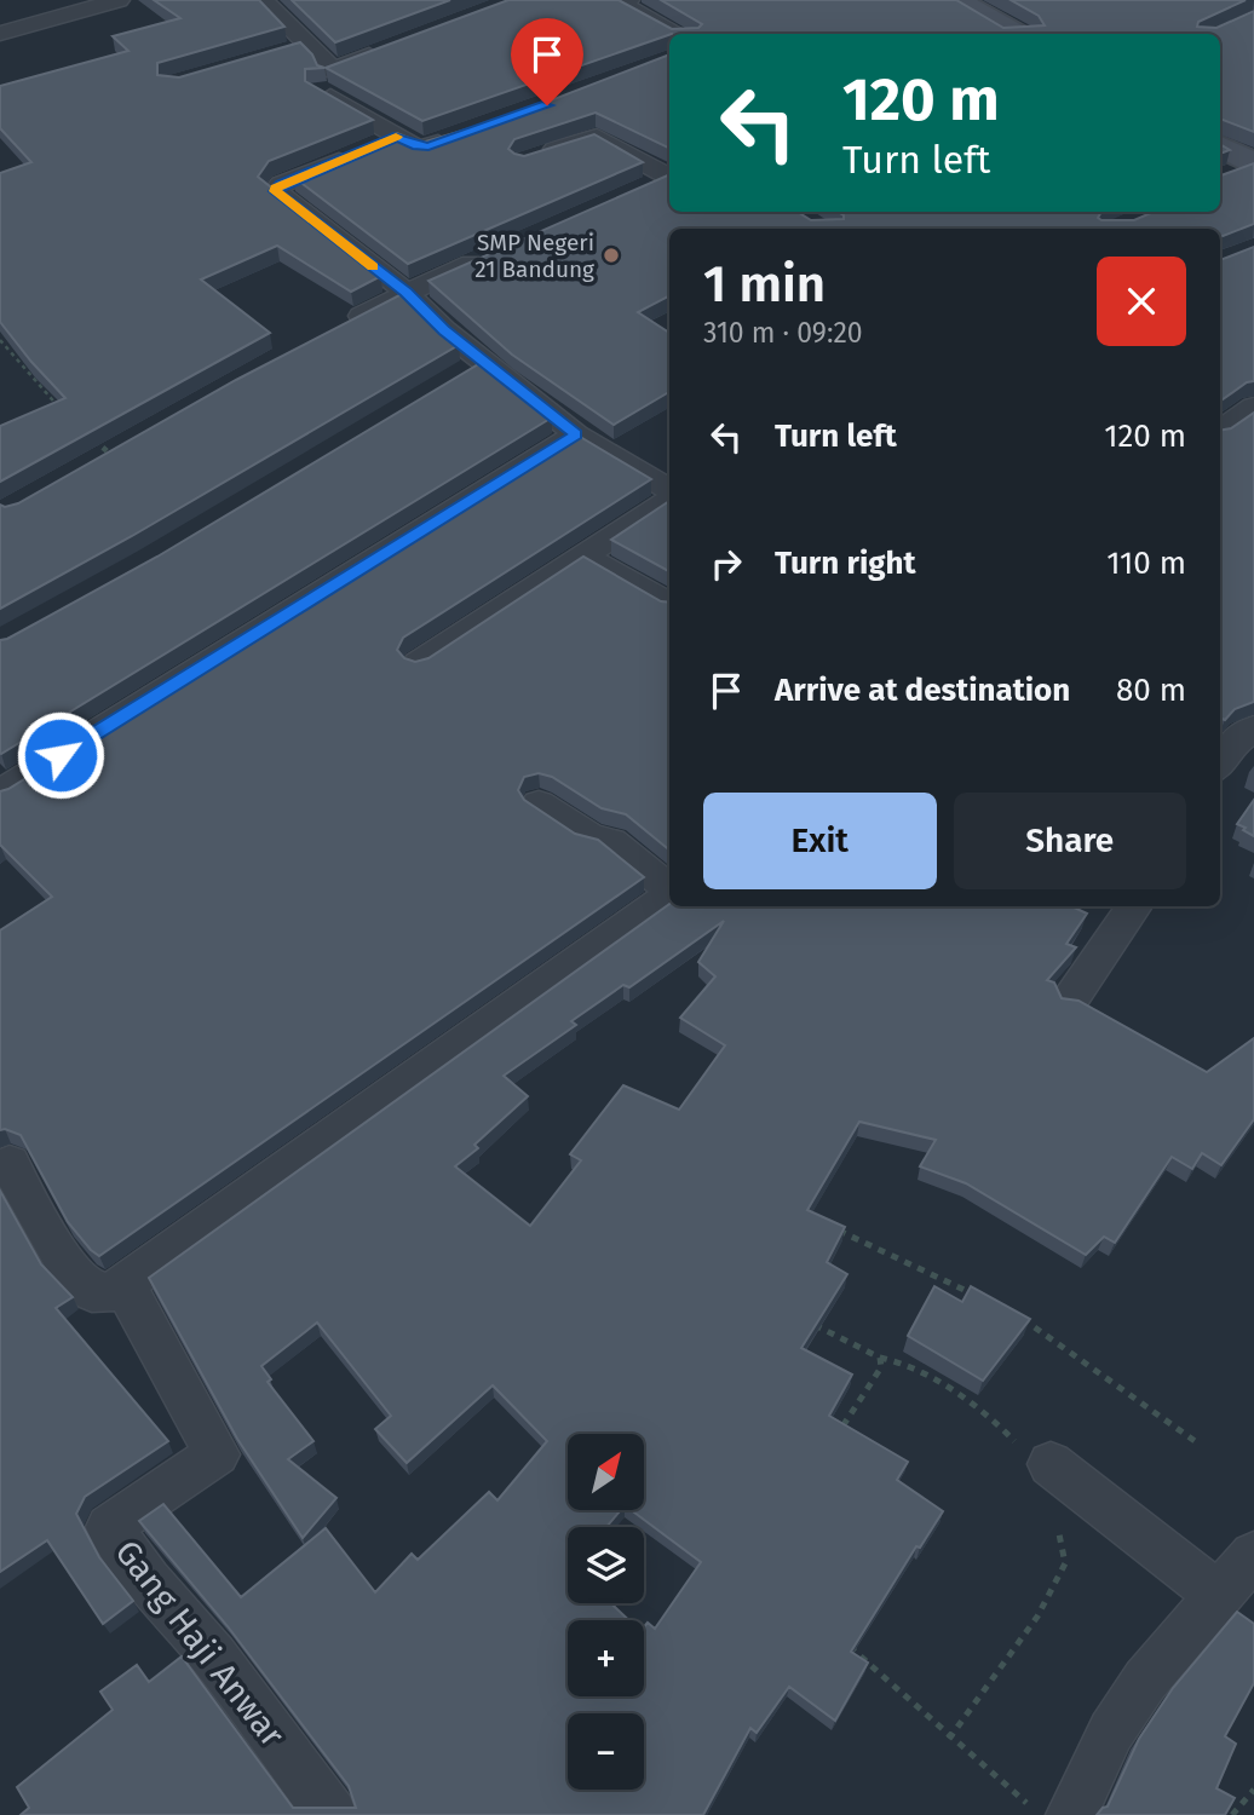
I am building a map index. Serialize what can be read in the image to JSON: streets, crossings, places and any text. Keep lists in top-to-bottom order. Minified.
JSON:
{"streets":{"street":["Gang Haji Anwar"]},"places":["SMP Negeri 21 Bandung"],"north":"top right","page":{"turn":["120 m","Turn left"],"heading":["1 min","310 m · 09:20"],"list":[{"name":"Turn left","value":"120 m"},{"name":"Turn right","value":"110 m"},{"name":"Arrive at destination","value":"80 m"}],"buttons":["Exit","Share"],"map_buttons":["+","−"]}}
